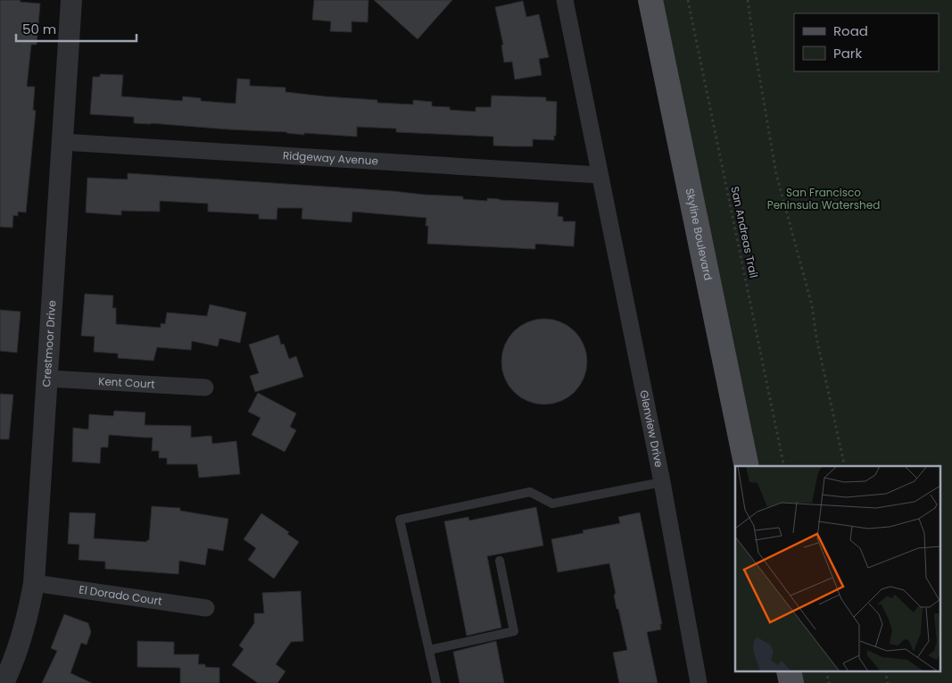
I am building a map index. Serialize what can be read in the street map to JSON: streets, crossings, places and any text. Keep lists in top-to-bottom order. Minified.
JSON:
{"streets":{"main road":["Skyline Boulevard"],"street":["Ridgeway Avenue","Crestmoor Drive","Kent Court","Glenview Drive","El Dorado Court"],"path":["San Andreas Trail"]},"crossings":[["Ridgeway Avenue","Crestmoor Drive"],["Ridgeway Avenue","Glenview Drive"],["Crestmoor Drive","Kent Court"],["Crestmoor Drive","El Dorado Court"]],"parks":["San Francisco Peninsula Watershed"],"legend":["Road","Park"],"scale_bar":"50 m"}
